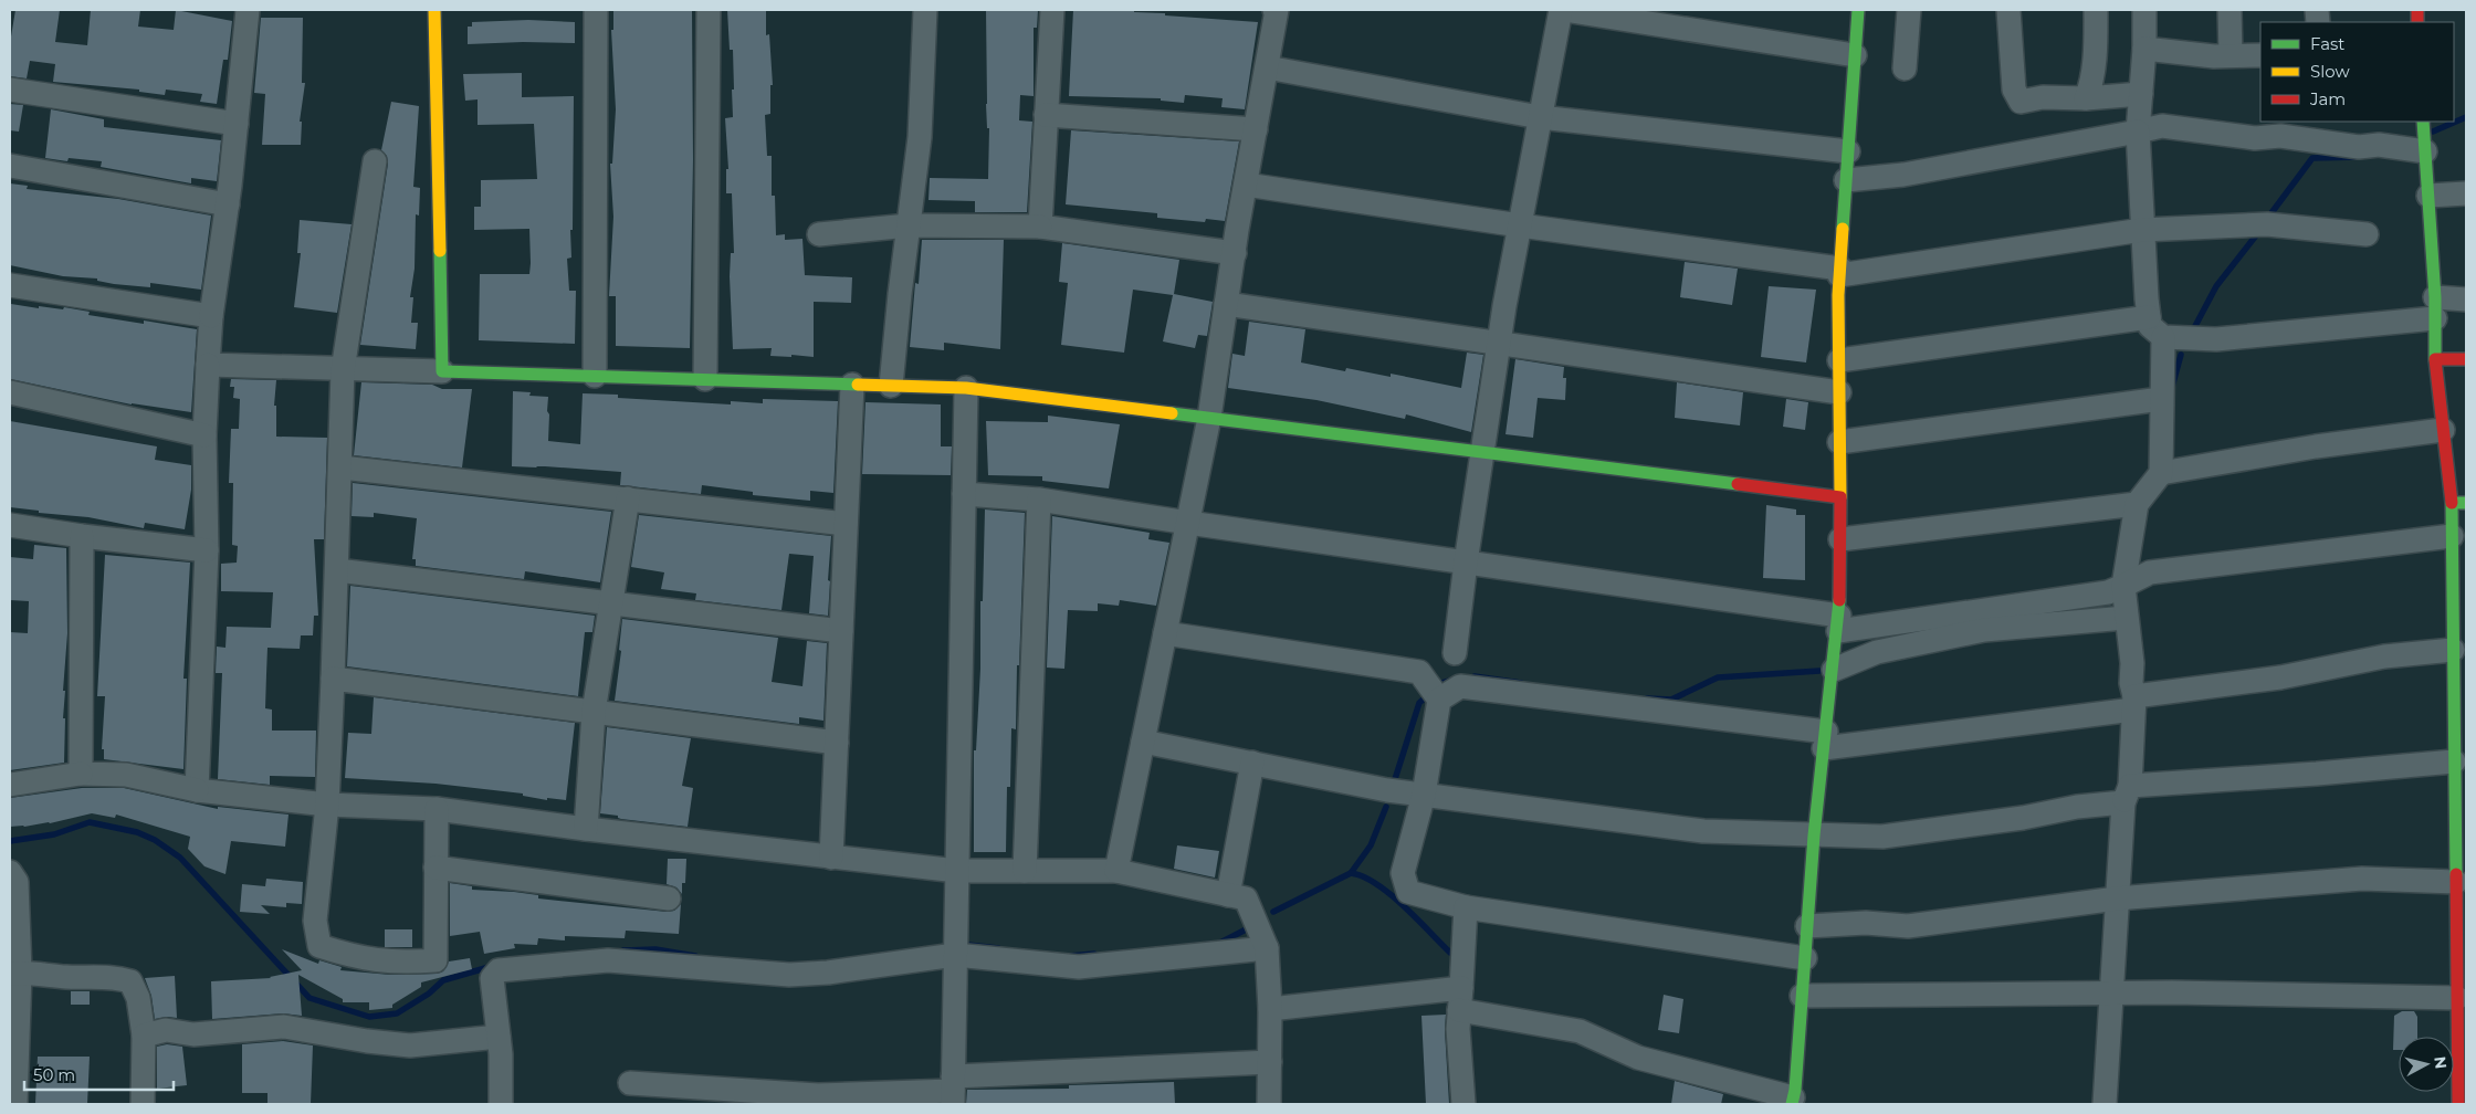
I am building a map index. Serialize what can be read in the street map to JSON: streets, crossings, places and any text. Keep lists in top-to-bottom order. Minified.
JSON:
{"legend":["Fast","Slow","Jam"],"scale_bar":"50 m","north":"right"}
